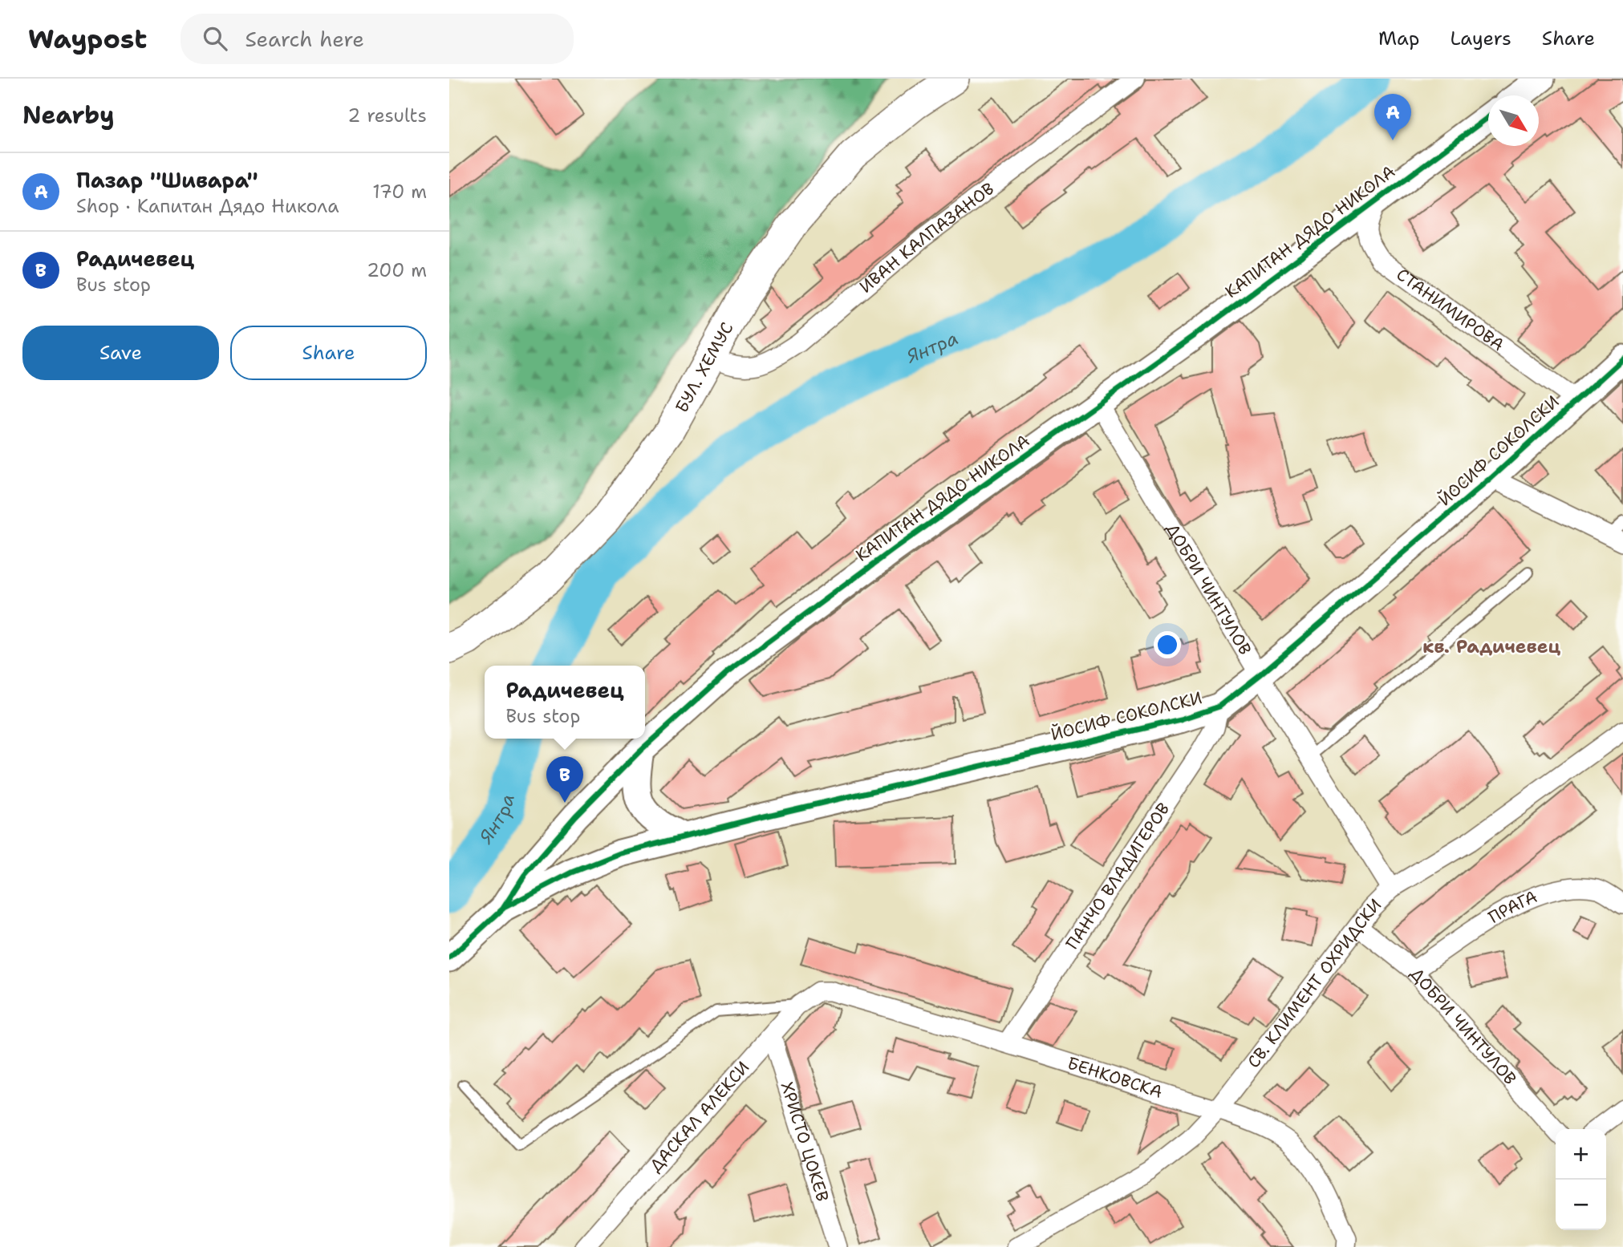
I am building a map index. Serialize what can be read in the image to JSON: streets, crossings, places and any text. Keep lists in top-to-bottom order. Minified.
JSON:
{"streets":{"main road":["БУЛ. ХЕМУС"],"street":["КАПИТАН ДЯДО НИКОЛА","ИВАН КАЛПАЗАНОВ","СТАНИМИРОВА","ЙОСИФ СОКОЛСКИ","ДОБРИ ЧИНТУЛОВ","ПАНЧО ВЛАДИГЕРОВ","ПРАГА","СВ. КЛИМЕНТ ОХРИДСКИ","БЕНКОВСКА","ДАСКАЛ АЛЕКСИ","ХРИСТО ЦОКЕВ"]},"crossings":[["КАПИТАН ДЯДО НИКОЛА","СТАНИМИРОВА"],["КАПИТАН ДЯДО НИКОЛА","ЙОСИФ СОКОЛСКИ"],["КАПИТАН ДЯДО НИКОЛА","ДОБРИ ЧИНТУЛОВ"],["ИВАН КАЛПАЗАНОВ","БУЛ. ХЕМУС"],["СТАНИМИРОВА","ЙОСИФ СОКОЛСКИ"],["ЙОСИФ СОКОЛСКИ","ДОБРИ ЧИНТУЛОВ"],["ЙОСИФ СОКОЛСКИ","ПАНЧО ВЛАДИГЕРОВ"],["ДОБРИ ЧИНТУЛОВ","ПРАГА"],["ДОБРИ ЧИНТУЛОВ","СВ. КЛИМЕНТ ОХРИДСКИ"],["ПАНЧО ВЛАДИГЕРОВ","БЕНКОВСКА"],["СВ. КЛИМЕНТ ОХРИДСКИ","БЕНКОВСКА"],["БЕНКОВСКА","ДАСКАЛ АЛЕКСИ"],["ДАСКАЛ АЛЕКСИ","ХРИСТО ЦОКЕВ"]],"districts":["кв. Радичевец"],"water":["Янтра"],"north":"bottom right","page":{"header":"Waypost","search":"Search here","nav":["Map","Layers","Share"],"heading":["Nearby","2 results"],"pins":["A","B"],"list":[{"mark":"A","name":"Пазар ''Шивара''","note":"Shop · Капитан Дядо Никола","value":"170 m"},{"mark":"B","name":"Радичевец","note":"Bus stop","value":"200 m"}],"buttons":["Save","Share"],"popup":["Радичевец","Bus stop"],"map_buttons":["+","−"]}}
